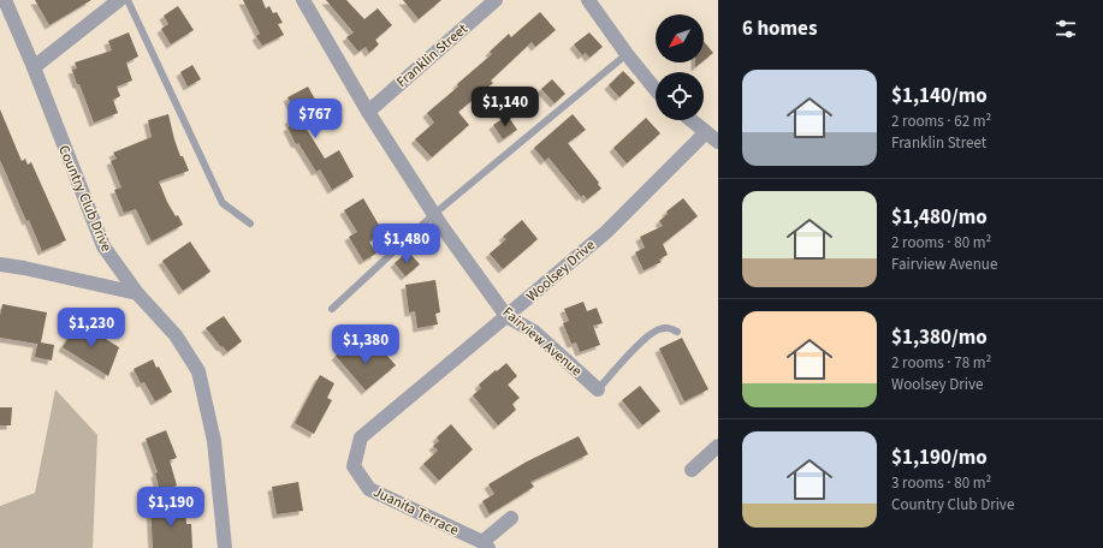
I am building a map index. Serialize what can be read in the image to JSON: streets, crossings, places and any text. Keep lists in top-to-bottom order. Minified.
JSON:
{"streets":{"street":["Franklin Street","Country Club Drive","Woolsey Drive","Fairview Avenue","Juanita Terrace"]},"crossings":[["Franklin Street","Fairview Avenue"],["Woolsey Drive","Fairview Avenue"],["Woolsey Drive","Juanita Terrace"]],"north":"bottom left","page":{"heading":"6 homes","list":[{"name":"$1,140/mo","note":"2 rooms · 62 m² · Franklin Street"},{"name":"$1,480/mo","note":"2 rooms · 80 m² · Fairview Avenue"},{"name":"$1,380/mo","note":"2 rooms · 78 m² · Woolsey Drive"},{"name":"$1,190/mo","note":"3 rooms · 80 m² · Country Club Drive"}],"price":["$1,140","$767","$1,480","$1,230","$1,380","$1,190"]}}
